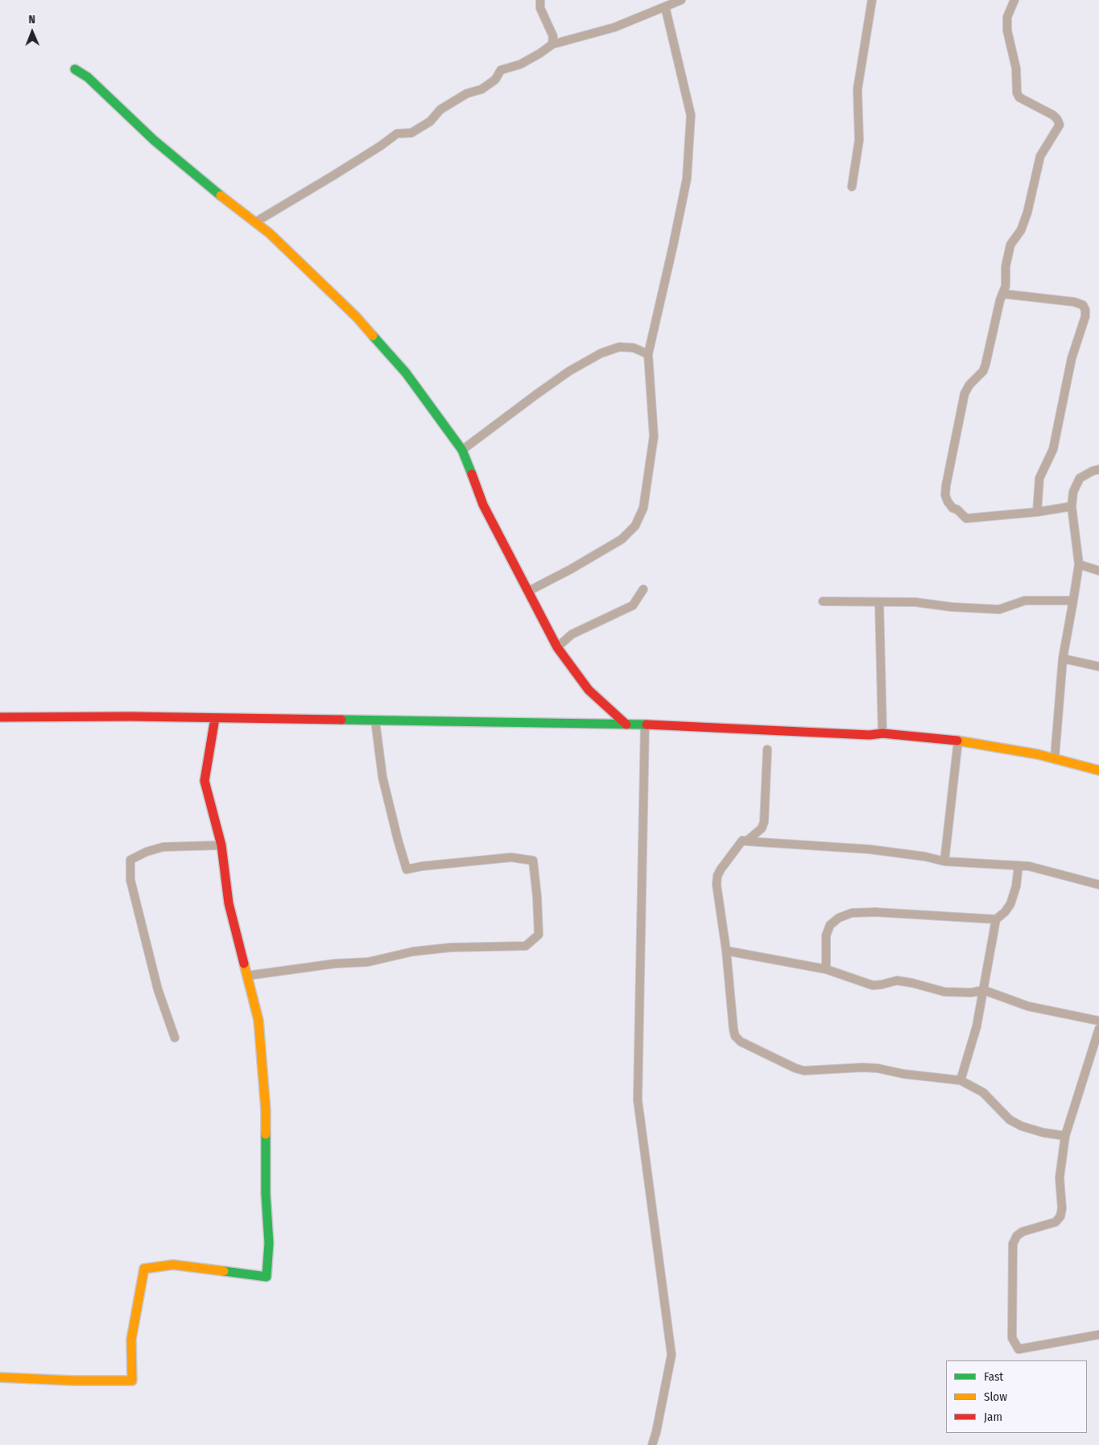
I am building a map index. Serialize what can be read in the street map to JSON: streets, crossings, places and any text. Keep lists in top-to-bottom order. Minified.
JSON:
{"legend":["Fast","Slow","Jam"],"north":"top"}
